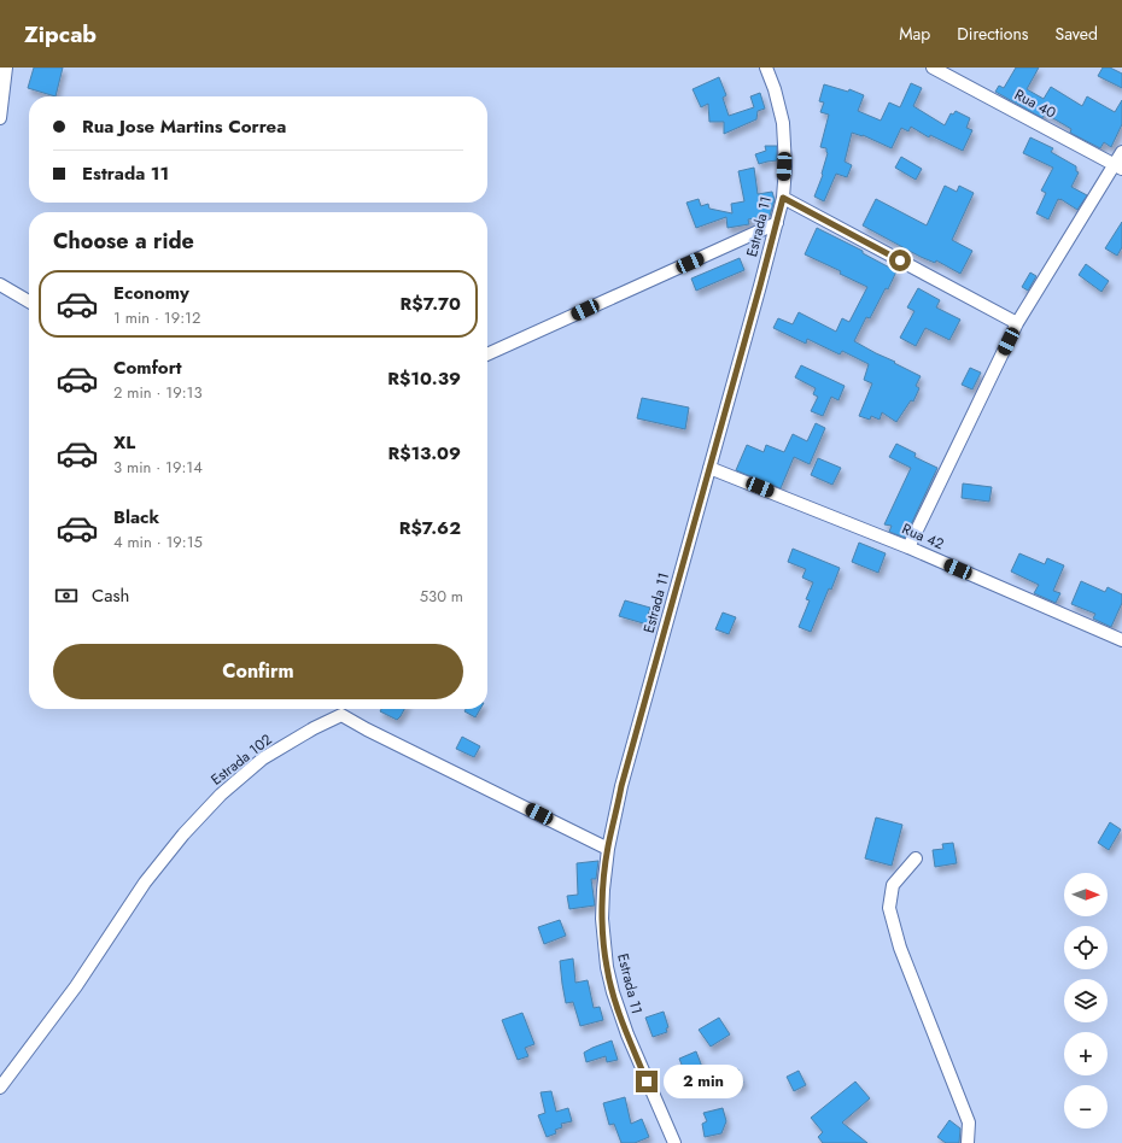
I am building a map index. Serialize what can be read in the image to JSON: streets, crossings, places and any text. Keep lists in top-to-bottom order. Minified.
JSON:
{"streets":{"street":["Rua 40","Estrada 11","Rua 42","Estrada 102"]},"crossings":[["Estrada 11","Rua 42"],["Estrada 11","Estrada 102"]],"north":"right","page":{"header":"Zipcab","nav":["Map","Directions","Saved"],"banner":["Rua Jose Martins Correa","Estrada 11"],"heading":"Choose a ride","list":[{"name":"Economy","note":"1 min · 19:12","value":"R$7.70"},{"name":"Comfort","note":"2 min · 19:13","value":"R$10.39"},{"name":"XL","note":"3 min · 19:14","value":"R$13.09"},{"name":"Black","note":"4 min · 19:15","value":"R$7.62"}],"pay":["Cash","530 m"],"buttons":"Confirm","map_buttons":["+","−"],"bubble":"2 min"}}
